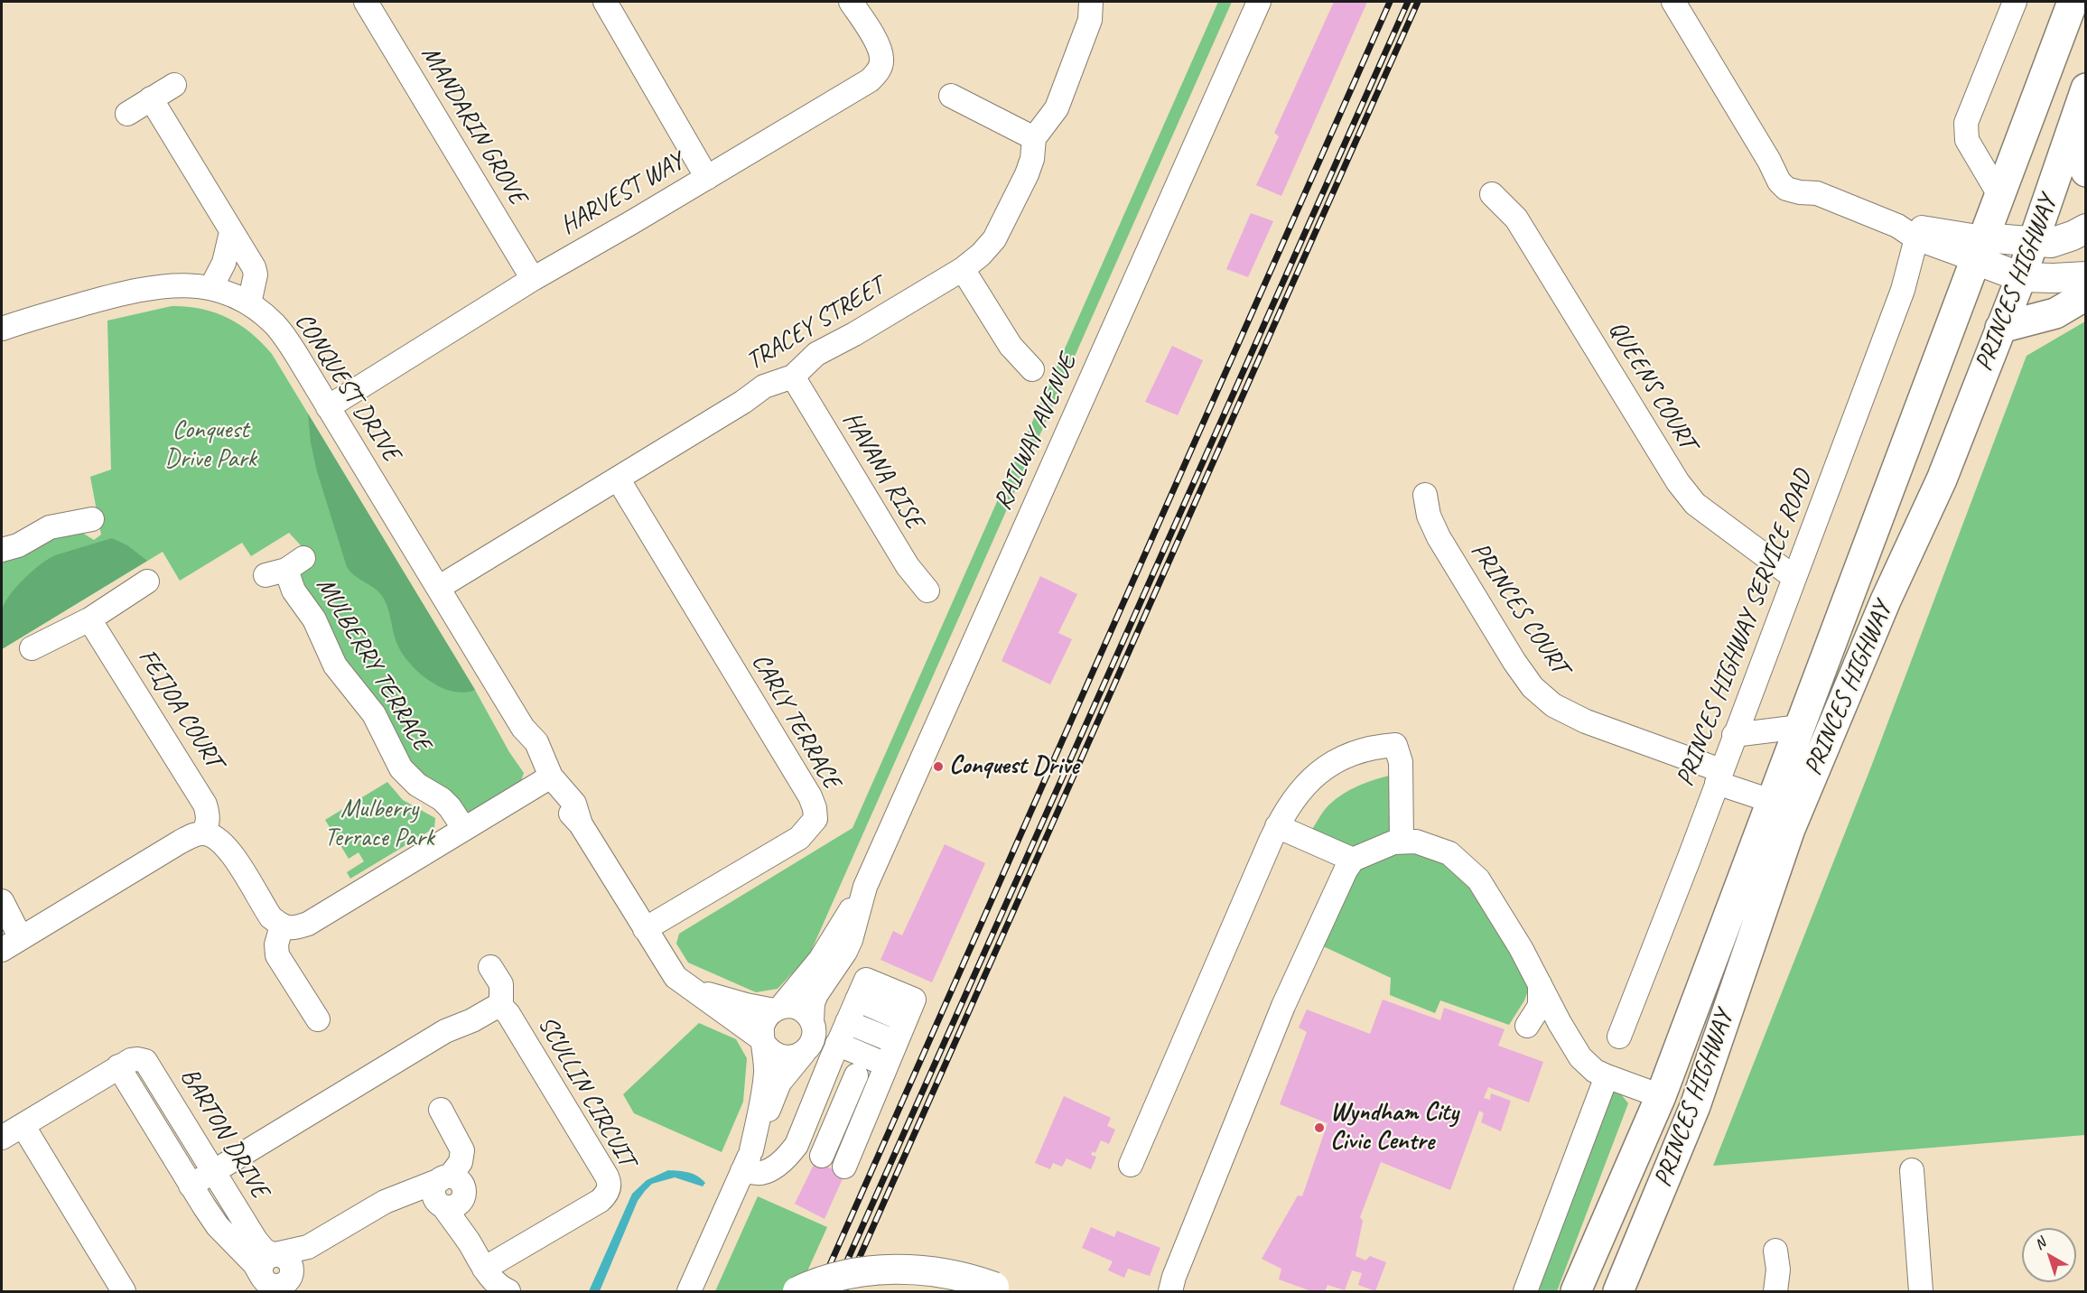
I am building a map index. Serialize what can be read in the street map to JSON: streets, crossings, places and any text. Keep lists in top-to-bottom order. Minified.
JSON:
{"streets":{"highway":["PRINCES HIGHWAY"],"street":["MANDARIN GROVE","HARVEST WAY","TRACEY STREET","QUEENS COURT","CONQUEST DRIVE","RAILWAY AVENUE","HAVANA RISE","PRINCES COURT","PRINCES HIGHWAY SERVICE ROAD","MULBERRY TERRACE","FEIJOA COURT","CARLY TERRACE","SCULLIN CIRCUIT","BARTON DRIVE"]},"crossings":[["MANDARIN GROVE","HARVEST WAY"],["HARVEST WAY","CONQUEST DRIVE"],["PRINCES HIGHWAY","PRINCES HIGHWAY SERVICE ROAD"],["TRACEY STREET","CONQUEST DRIVE"],["TRACEY STREET","HAVANA RISE"],["TRACEY STREET","CARLY TERRACE"],["QUEENS COURT","PRINCES HIGHWAY SERVICE ROAD"],["CONQUEST DRIVE","RAILWAY AVENUE"],["CONQUEST DRIVE","CARLY TERRACE"],["PRINCES COURT","PRINCES HIGHWAY SERVICE ROAD"],["SCULLIN CIRCUIT","BARTON DRIVE"]],"parks":["Conquest Drive Park","Mulberry Terrace Park"],"places":["Conquest Drive","Wyndham City Civic Centre"],"north":"top left"}
